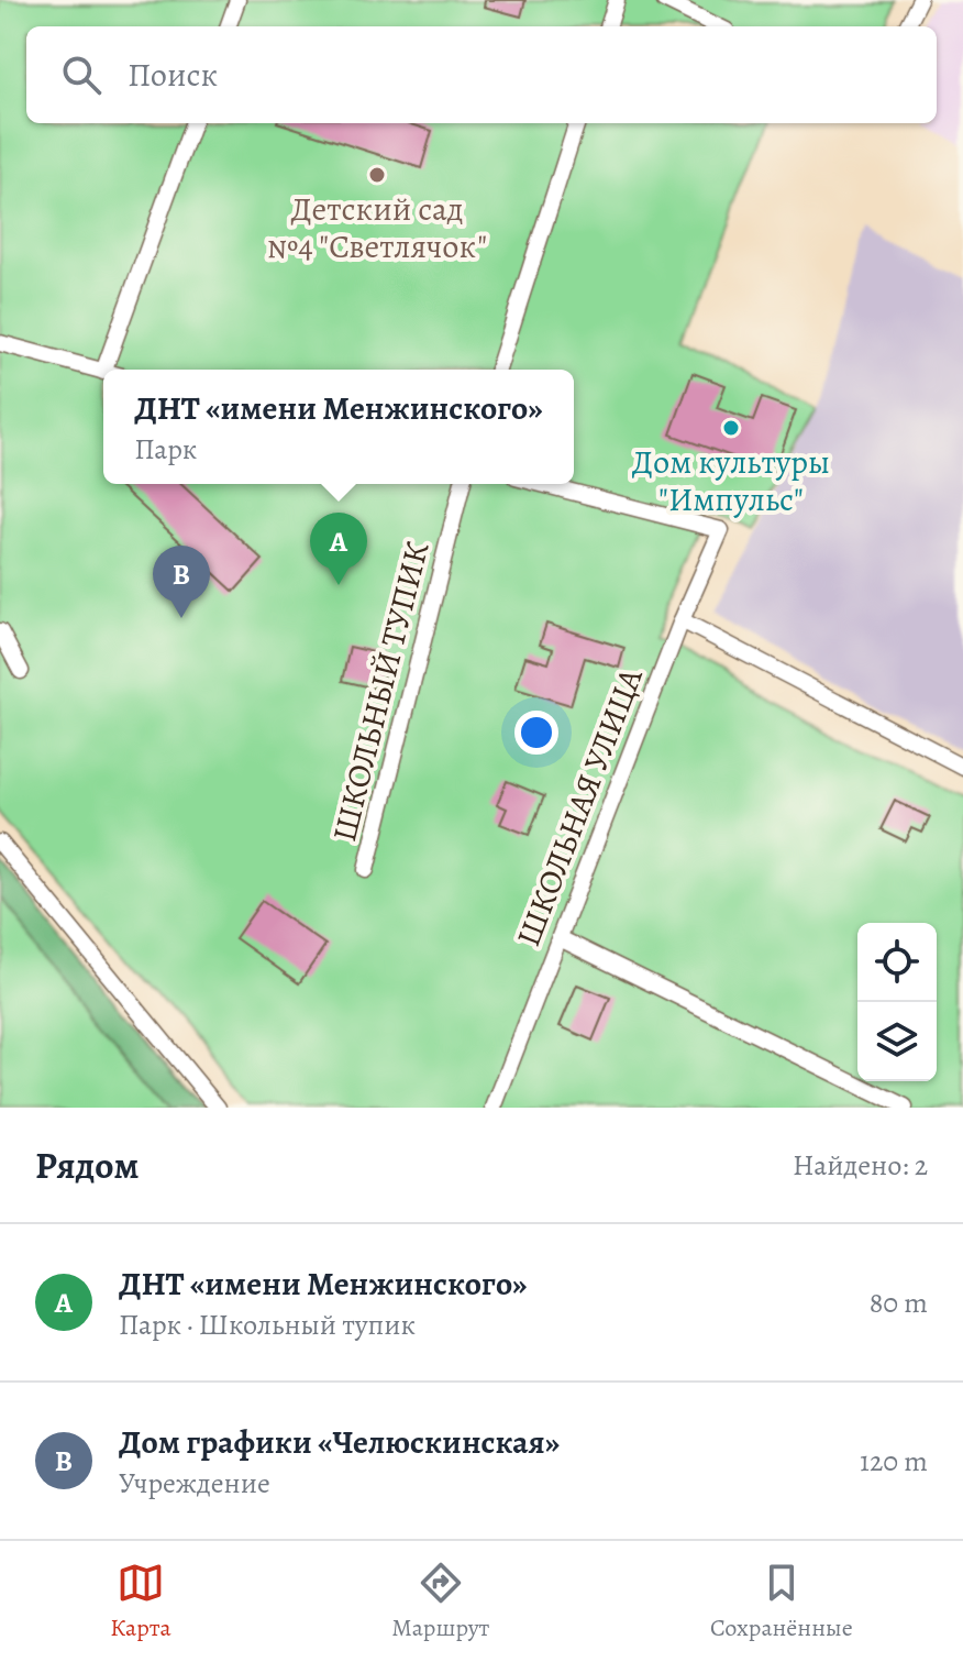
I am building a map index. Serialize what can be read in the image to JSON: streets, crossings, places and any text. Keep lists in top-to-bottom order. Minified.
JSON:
{"streets":{"street":["ШКОЛЬНЫЙ ТУПИК","ШКОЛЬНАЯ УЛИЦА"]},"places":["Детский сад №4 \"Светлячок\"","Дом культуры \"Импульс\""],"page":{"search":"Поиск","popup":["ДНТ «имени Менжинского»","Парк"],"pins":["A","B"],"heading":["Рядом","Найдено: 2"],"list":[{"mark":"A","name":"ДНТ «имени Менжинского»","note":"Парк · Школьный тупик","value":"80 m"},{"mark":"B","name":"Дом графики «Челюскинская»","note":"Учреждение","value":"120 m"}],"nav":["Карта","Маршрут","Сохранённые"]}}
